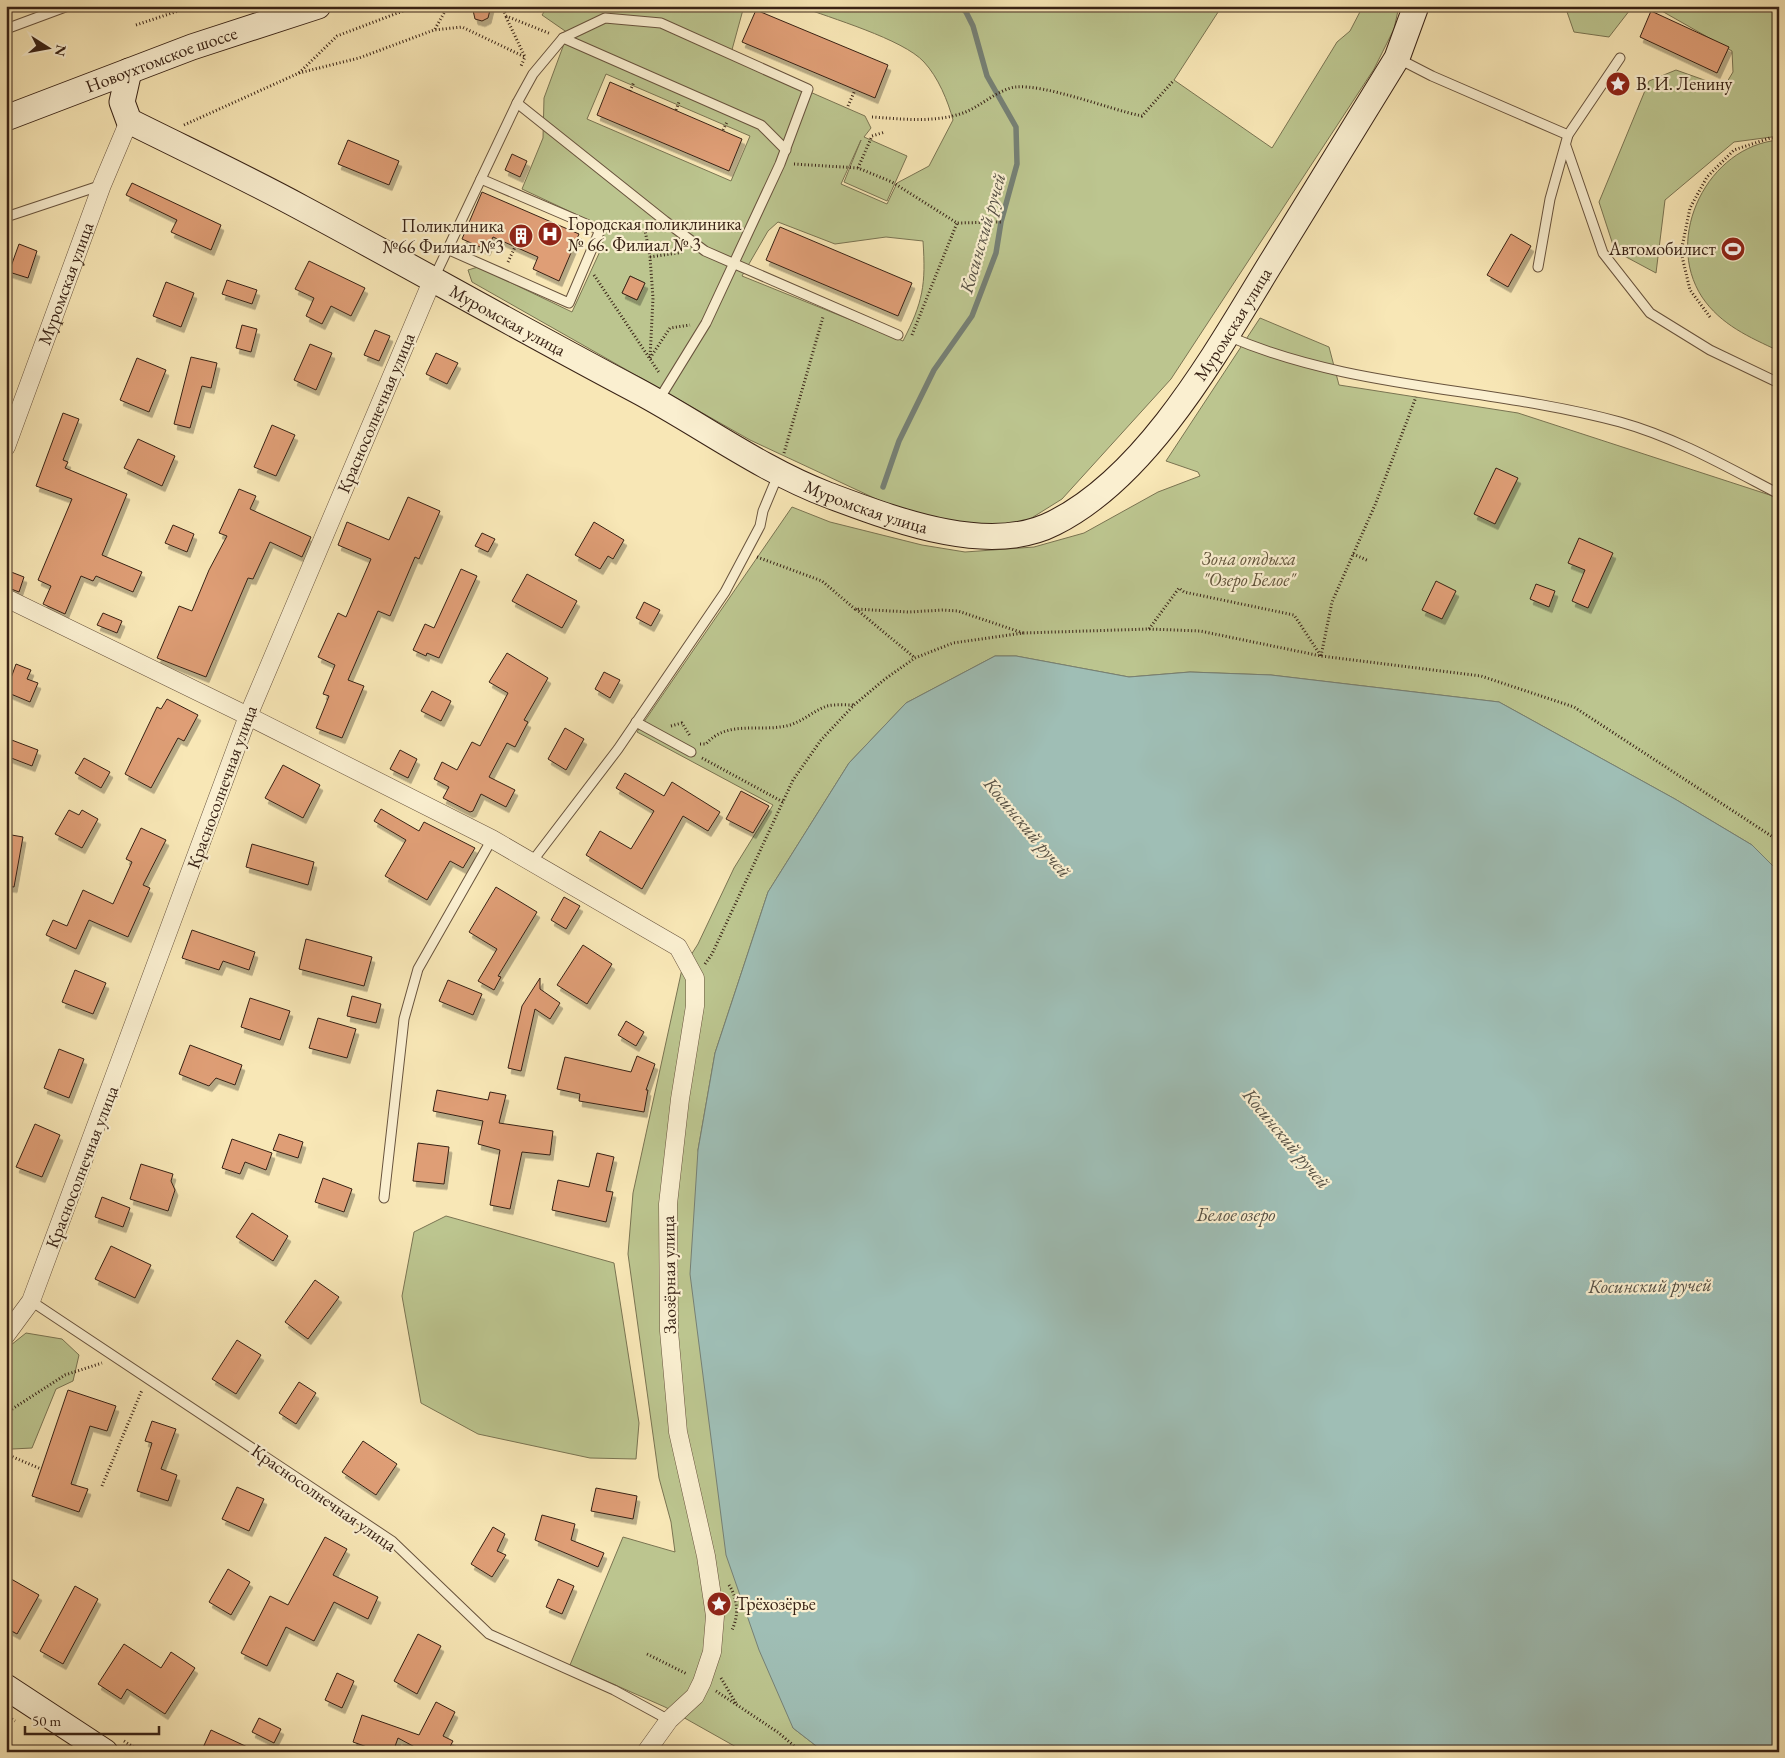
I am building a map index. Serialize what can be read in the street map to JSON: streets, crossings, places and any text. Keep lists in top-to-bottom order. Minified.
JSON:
{"streets":{"street":["Новоухтомское шоссе","Муромская улица","Красносолнечная улица","Заозёрная улица"]},"crossings":[["Муромская улица","Красносолнечная улица"],["Красносолнечная улица","Заозёрная улица"]],"water":["Косинский ручей","Белое озеро"],"parks":["Зона отдыха \"Озеро Белое\""],"places":{"place":["В. И. Ленину","Трёхозёрье"],"hospital":["Городская поликлиника № 66. Филиал № 3"],"building":["Поликлиника №66 Филиал №3"],"sports":["Автомобилист"]},"scale_bar":"50 m","north":"right"}
